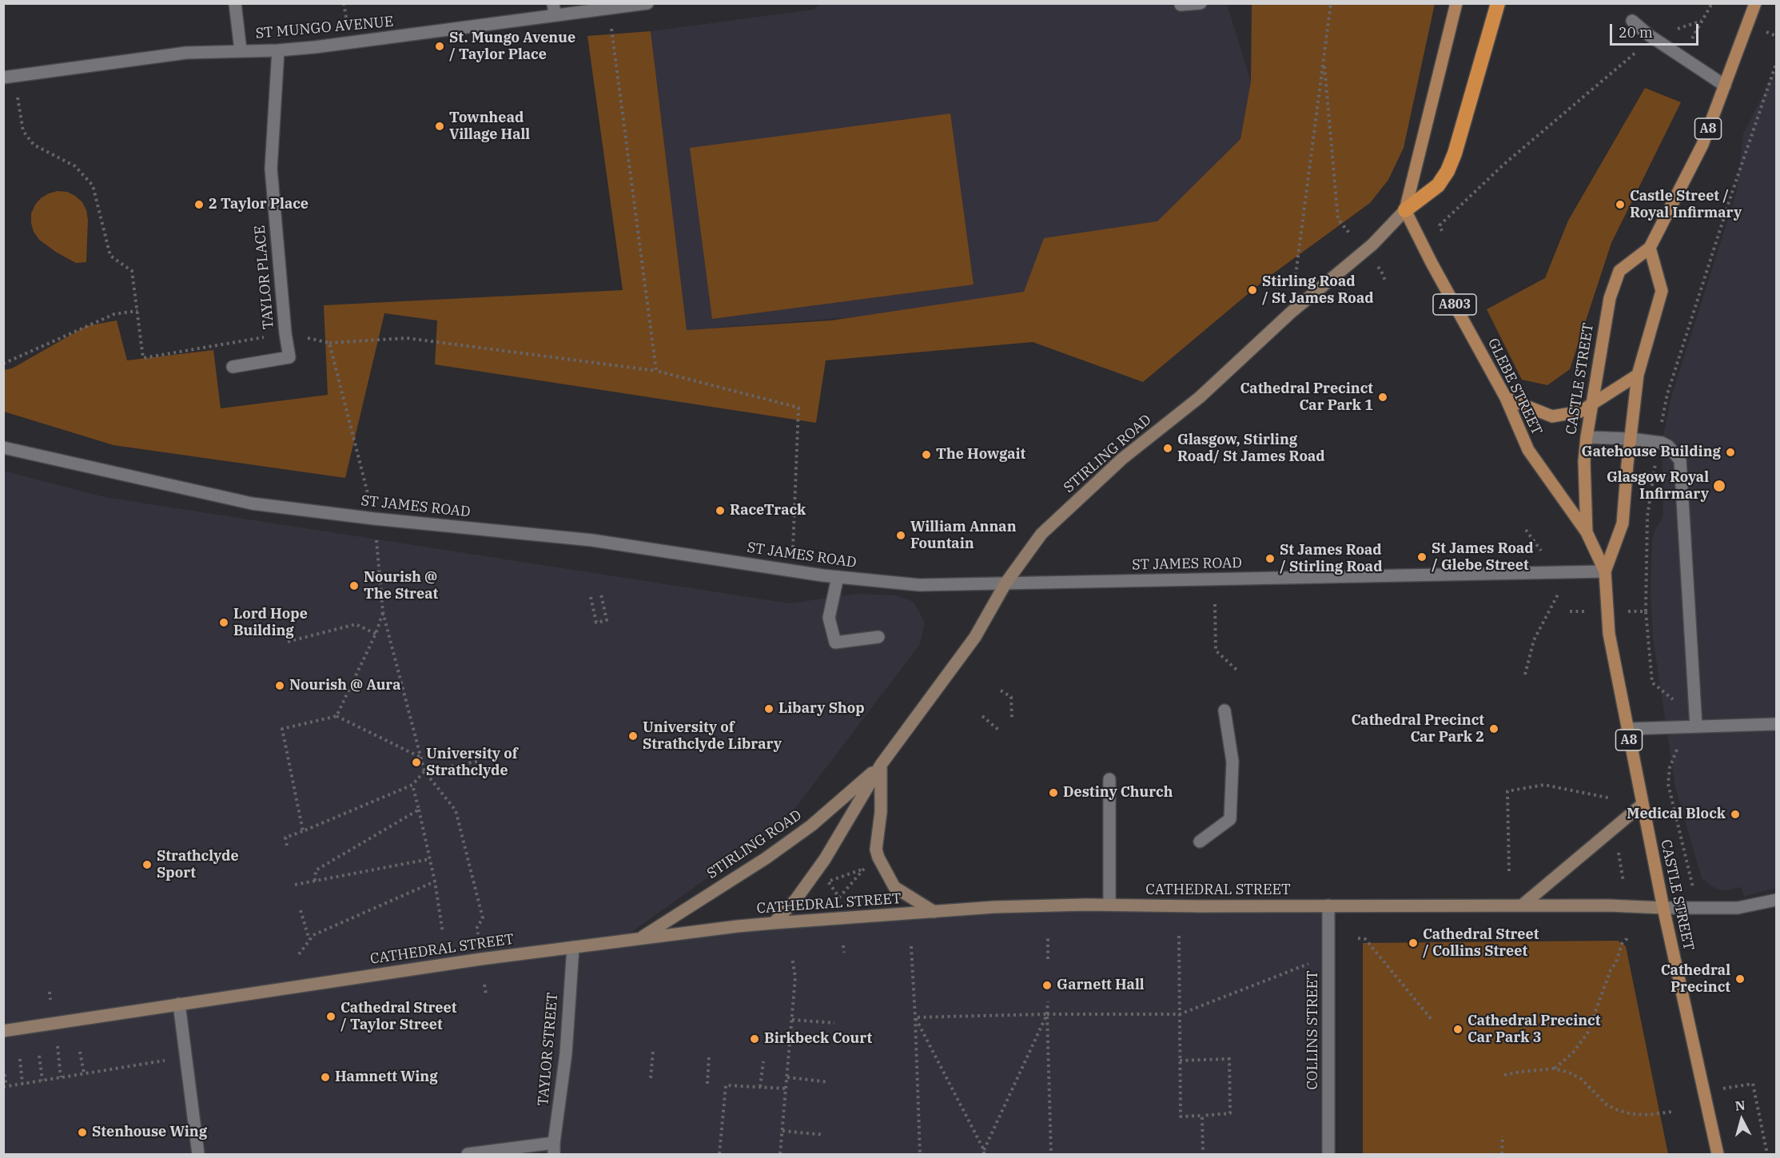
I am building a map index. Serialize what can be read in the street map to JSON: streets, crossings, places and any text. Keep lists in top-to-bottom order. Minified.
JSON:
{"streets":{"main road":["A8","A803","CASTLE STREET","GLEBE STREET"],"street":["ST MUNGO AVENUE","TAYLOR PLACE","STIRLING ROAD","ST JAMES ROAD","CATHEDRAL STREET","COLLINS STREET","TAYLOR STREET"]},"crossings":[["ST MUNGO AVENUE","TAYLOR PLACE"],["CASTLE STREET","GLEBE STREET"],["CASTLE STREET","ST JAMES ROAD"],["CASTLE STREET","CATHEDRAL STREET"],["GLEBE STREET","STIRLING ROAD"],["GLEBE STREET","ST JAMES ROAD"],["STIRLING ROAD","ST JAMES ROAD"],["STIRLING ROAD","CATHEDRAL STREET"],["CATHEDRAL STREET","COLLINS STREET"],["CATHEDRAL STREET","TAYLOR STREET"]],"places":["St. Mungo Avenue / Taylor Place","Townhead Village Hall","2 Taylor Place","Castle Street / Royal Infirmary","Stirling Road / St James Road","Cathedral Precinct Car Park 1","Glasgow, Stirling Road/ St James Road","Gatehouse Building","The Howgait","Glasgow Royal Infirmary","RaceTrack","William Annan Fountain","St James Road / Glebe Street","St James Road / Stirling Road","Nourish @ The Streat","Lord Hope Building","Nourish @ Aura","Libary Shop","Cathedral Precinct Car Park 2","University of Strathclyde Library","University of Strathclyde","Destiny Church","Medical Block","Strathclyde Sport","Cathedral Street / Collins Street","Cathedral Precinct","Garnett Hall","Cathedral Street / Taylor Street","Cathedral Precinct Car Park 3","Birkbeck Court","Hamnett Wing","Stenhouse Wing"],"scale_bar":"20 m","north":"top"}
